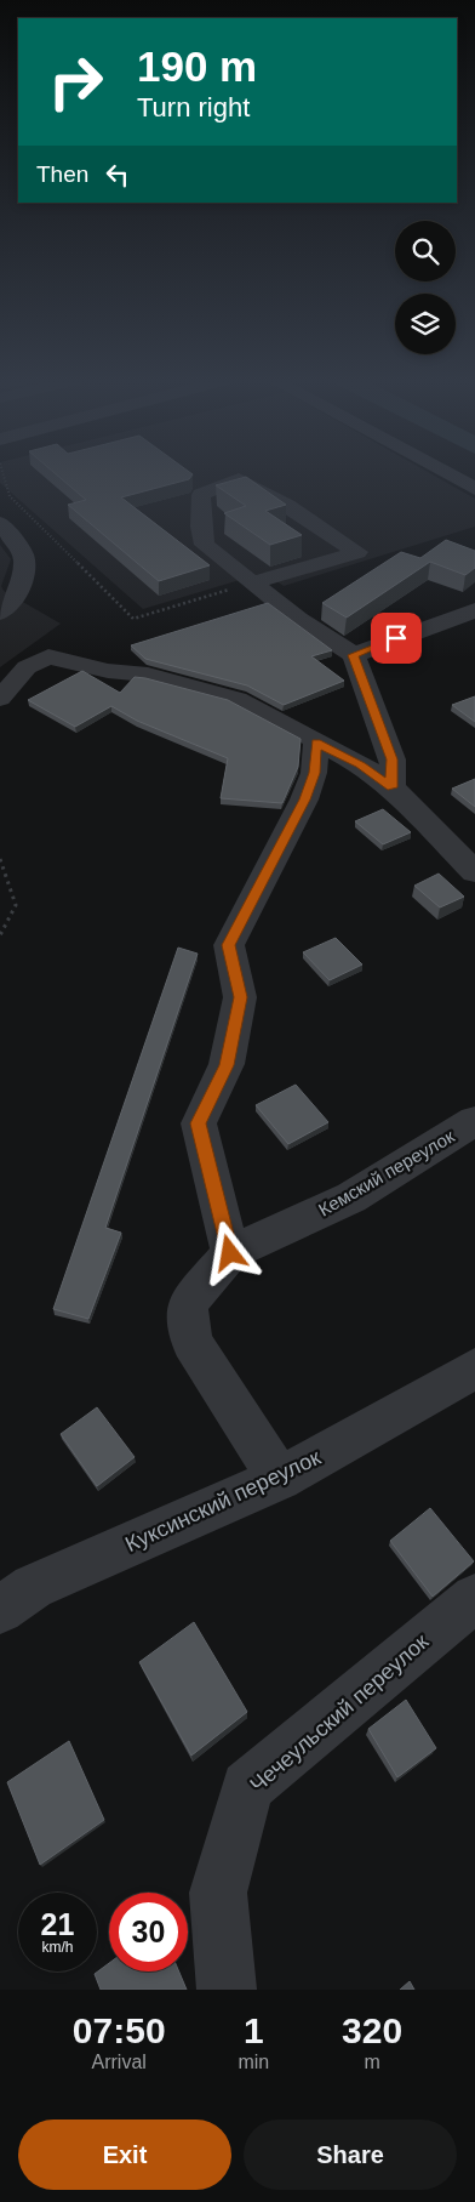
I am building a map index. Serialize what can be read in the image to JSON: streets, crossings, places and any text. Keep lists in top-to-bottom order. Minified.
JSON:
{"streets":{"street":["Кемский переулок","Куксинский переулок","Чечеульский переулок"]},"page":{"turn":["190 m","Turn right"],"then":"Then","speed":"21 km/h","limit":"30","eta":["07:50","Arrival","1","min","320","m"],"buttons":["Exit","Share"]}}
